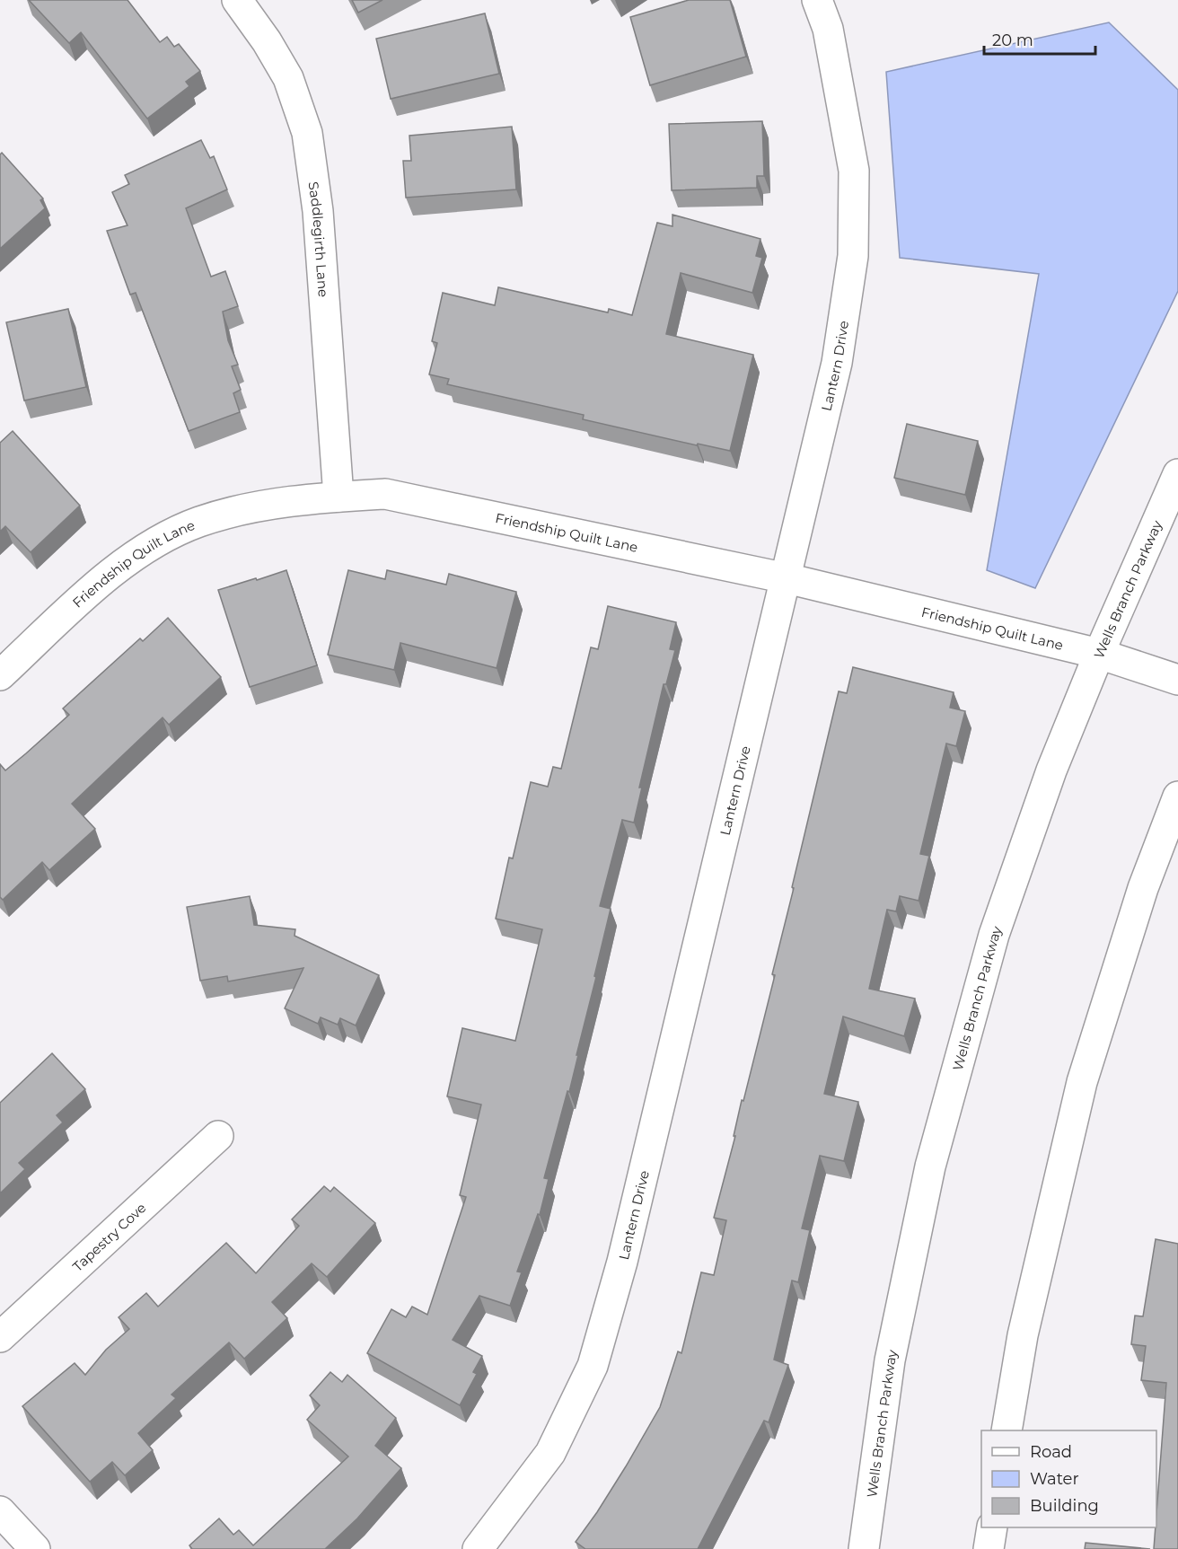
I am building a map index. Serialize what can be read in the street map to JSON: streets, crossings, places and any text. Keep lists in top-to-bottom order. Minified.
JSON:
{"streets":{"street":["Saddlegirth Lane","Lantern Drive","Friendship Quilt Lane","Wells Branch Parkway","Tapestry Cove"]},"crossings":[["Saddlegirth Lane","Friendship Quilt Lane"],["Lantern Drive","Friendship Quilt Lane"],["Friendship Quilt Lane","Wells Branch Parkway"]],"legend":["Road","Water","Building"],"scale_bar":"20 m"}
